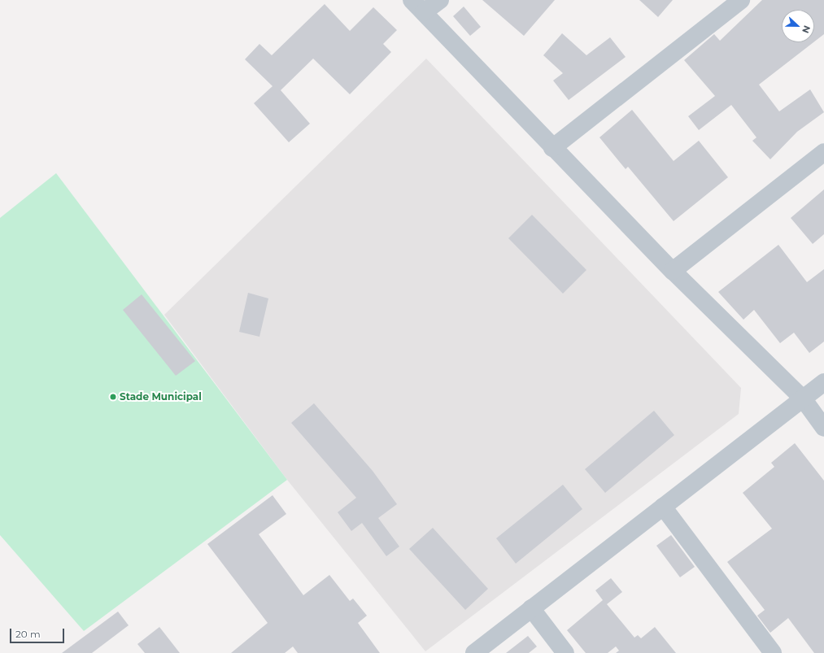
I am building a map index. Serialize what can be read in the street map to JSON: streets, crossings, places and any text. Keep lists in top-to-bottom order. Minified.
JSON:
{"places":["Stade Municipal"],"scale_bar":"20 m","north":"right"}
